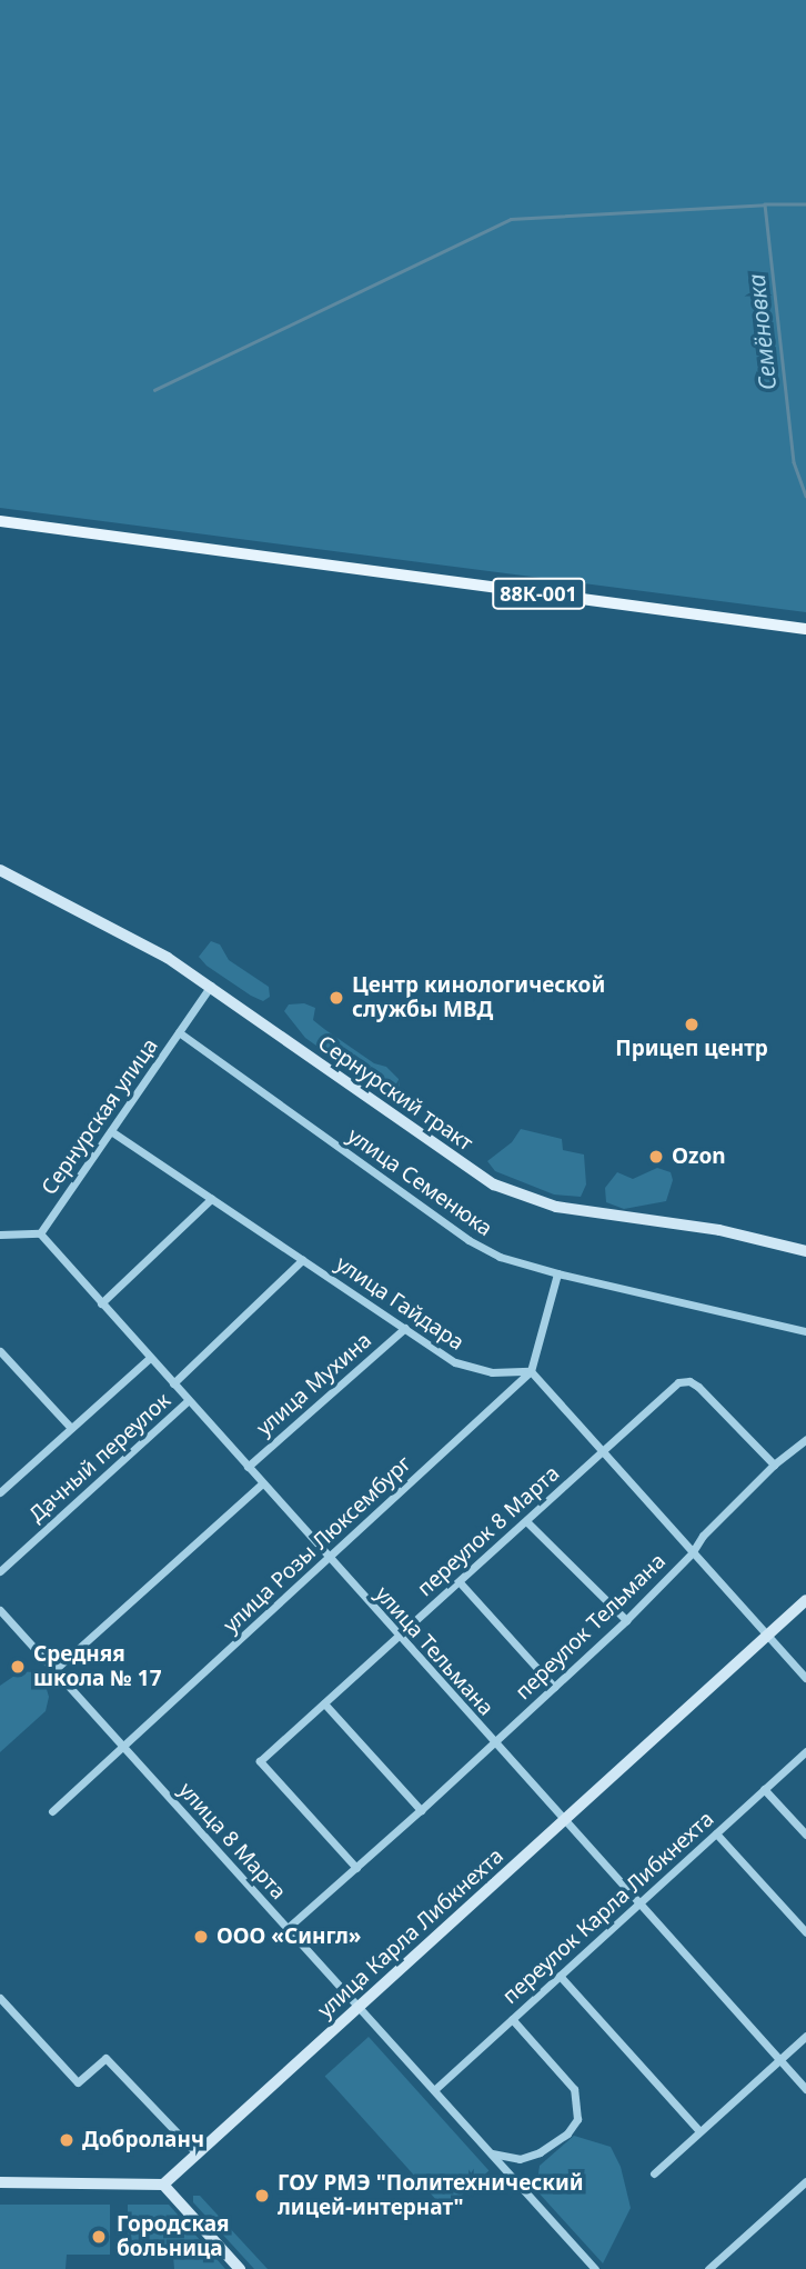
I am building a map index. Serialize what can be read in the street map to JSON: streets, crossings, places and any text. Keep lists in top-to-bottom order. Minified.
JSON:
{"streets":{"main road":["88К-001","Сернурский тракт","улица Карла Либкнехта"],"street":["Сернурская улица","улица Семенюка","улица Гайдара","улица Мухина","Дачный переулок","переулок 8 Марта","улица Розы Люксембург","переулок Тельмана","улица Тельмана","улица 8 Марта","переулок Карла Либкнехта"]},"crossings":[["Сернурский тракт","Сернурская улица"],["Сернурская улица","улица Семенюка"],["Сернурская улица","улица Гайдара"],["Сернурская улица","улица Тельмана"],["улица Гайдара","улица Мухина"],["улица Гайдара","улица Розы Люксембург"],["улица Мухина","улица Тельмана"],["Дачный переулок","улица Тельмана"],["переулок 8 Марта","переулок Тельмана"],["переулок 8 Марта","улица Тельмана"],["улица Розы Люксембург","улица Тельмана"],["улица Розы Люксембург","улица 8 Марта"],["переулок Тельмана","улица Тельмана"],["переулок Тельмана","улица 8 Марта"],["улица Тельмана","переулок Карла Либкнехта"],["улица Тельмана","улица Карла Либкнехта"],["улица 8 Марта","переулок Карла Либкнехта"],["улица 8 Марта","улица Карла Либкнехта"]],"water":["Семёновка"],"places":["Центр кинологической службы МВД","Прицеп центр","Ozon","Средняя школа № 17","ООО «Сингл»","Доброланч","ГОУ РМЭ \"Политехнический лицей-интернат\"","Городская больница"]}
